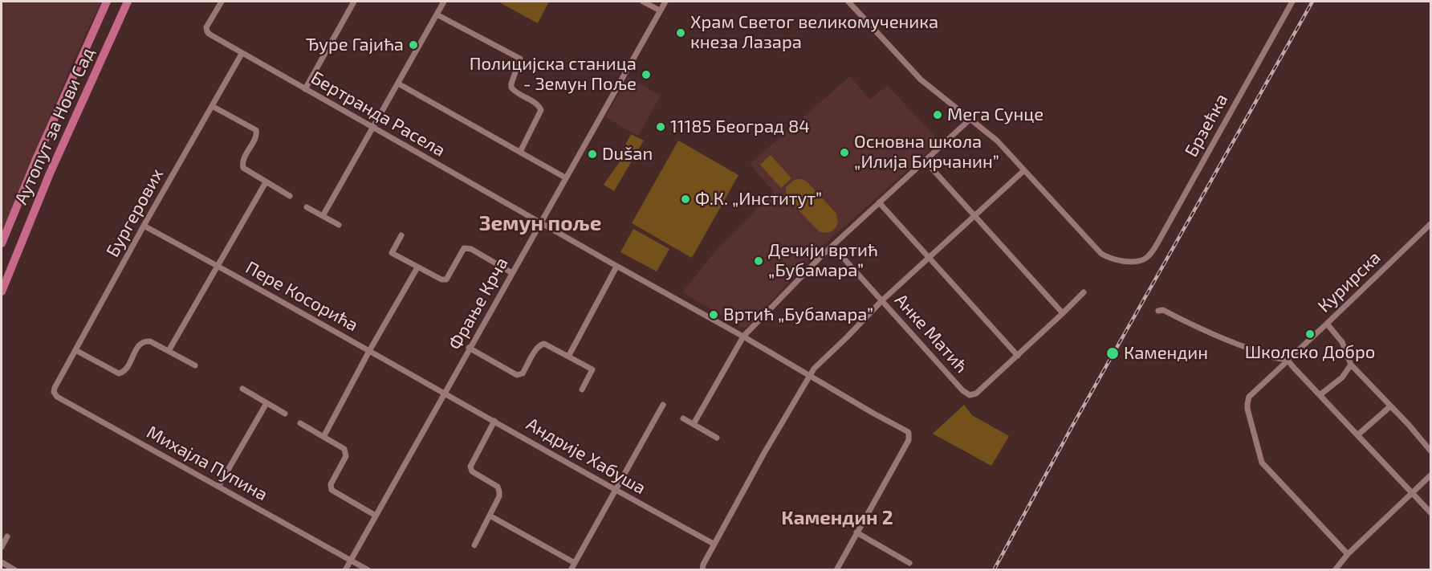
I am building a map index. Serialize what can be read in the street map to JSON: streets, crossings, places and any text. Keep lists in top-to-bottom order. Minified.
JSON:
{"streets":{"main road":["Аутопут за Нови Сад"],"street":["Бертранда Расела","Брзећка","Бургерових","Курирска","Пере Косорића","Фрање Крча","Анке Матић","Андрије Хабуша","Михајла Пупина"]},"crossings":[["Бертранда Расела","Бургерових"],["Бертранда Расела","Фрање Крча"],["Бургерових","Пере Косорића"],["Бургерових","Михајла Пупина"],["Пере Косорића","Фрање Крча"],["Пере Косорића","Андрије Хабуша"],["Фрање Крча","Андрије Хабуша"],["Фрање Крча","Михајла Пупина"]],"districts":["Земун поље","Камендин 2"],"places":["Храм Светог великомученика кнеза Лазара","Ђуре Гајића","Полицијска станица - Земун Поље","Мега Сунце","11185 Београд 84","Основна школа „Илија Бирчанин”","Dušan","Ф.К. „Институт”","Дечији вртић „Бубамара”","Вртић „Бубамара”","Школско Добро","Камендин"]}
